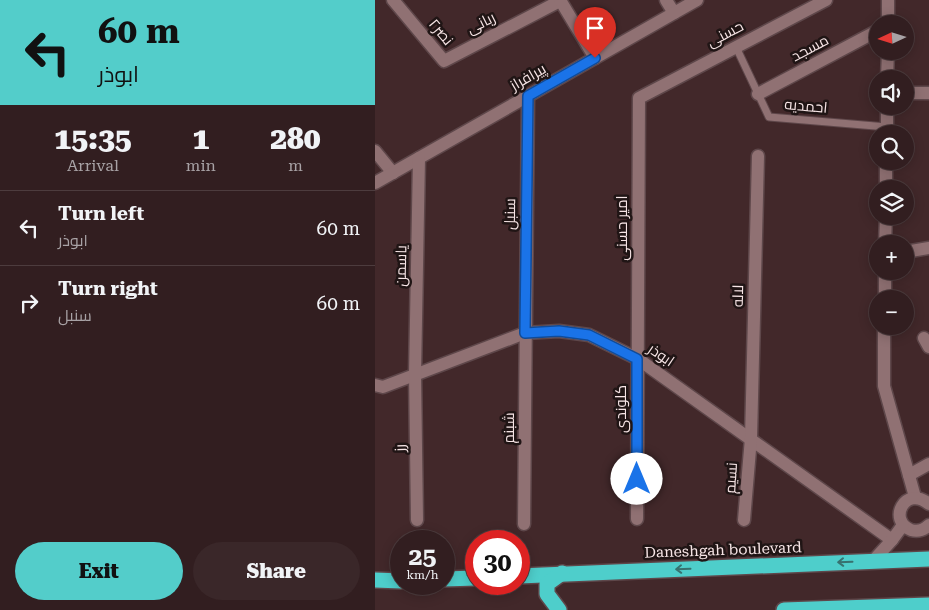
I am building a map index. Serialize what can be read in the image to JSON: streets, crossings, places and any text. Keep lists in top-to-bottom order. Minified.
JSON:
{"streets":{"highway":["Daneshgah boulevard"],"street":["ربانی","نصر۲","حسنی","مسجد","پیرافراز","سنبل","امیر حسنی","یاسمن","لاله","ابوذر","کلوندی","شبنم","رز","نسیم"],"lane":["احمدیه"]},"crossings":[["ربانی","نصر۲"],["حسنی","احمدیه"],["حسنی","امیر حسنی"],["مسجد","احمدیه"],["پیرافراز","سنبل"],["پیرافراز","یاسمن"],["سنبل","ابوذر"],["سنبل","شبنم"],["امیر حسنی","ابوذر"],["امیر حسنی","کلوندی"],["یاسمن","ابوذر"],["یاسمن","رز"],["لاله","ابوذر"],["لاله","نسیم"],["ابوذر","کلوندی"],["ابوذر","شبنم"],["ابوذر","رز"],["ابوذر","نسیم"]],"one_way":["Daneshgah boulevard"],"north":"left","page":{"turn":["60 m","ابوذر"],"map_buttons":["+","−"],"eta":["15:35","Arrival","1","min","280","m"],"list":[{"name":"Turn left","note":"ابوذر","value":"60 m"},{"name":"Turn right","note":"سنبل","value":"60 m"}],"speed":"25 km/h","limit":"30","buttons":["Exit","Share"]}}
